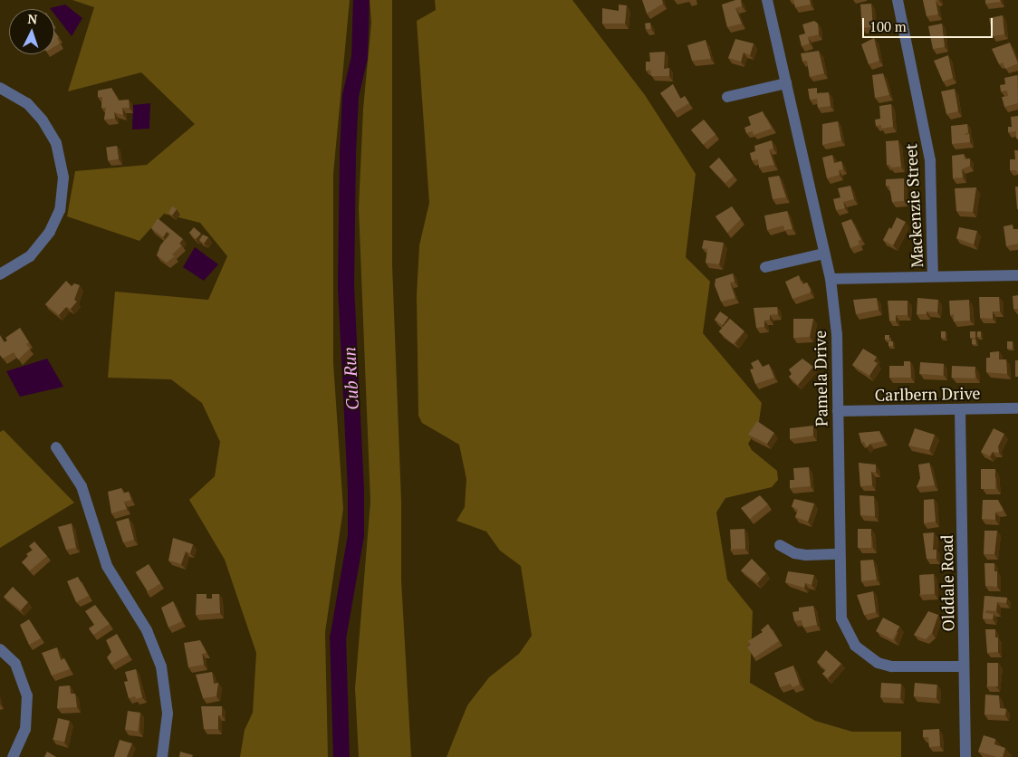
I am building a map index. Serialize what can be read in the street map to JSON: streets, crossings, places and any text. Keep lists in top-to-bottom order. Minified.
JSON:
{"streets":{"street":["Mackenzie Street","Pamela Drive","Carlbern Drive","Olddale Road"]},"crossings":[["Pamela Drive","Carlbern Drive"],["Pamela Drive","Olddale Road"],["Carlbern Drive","Olddale Road"]],"water":["Cub Run"],"scale_bar":"100 m","north":"top"}
